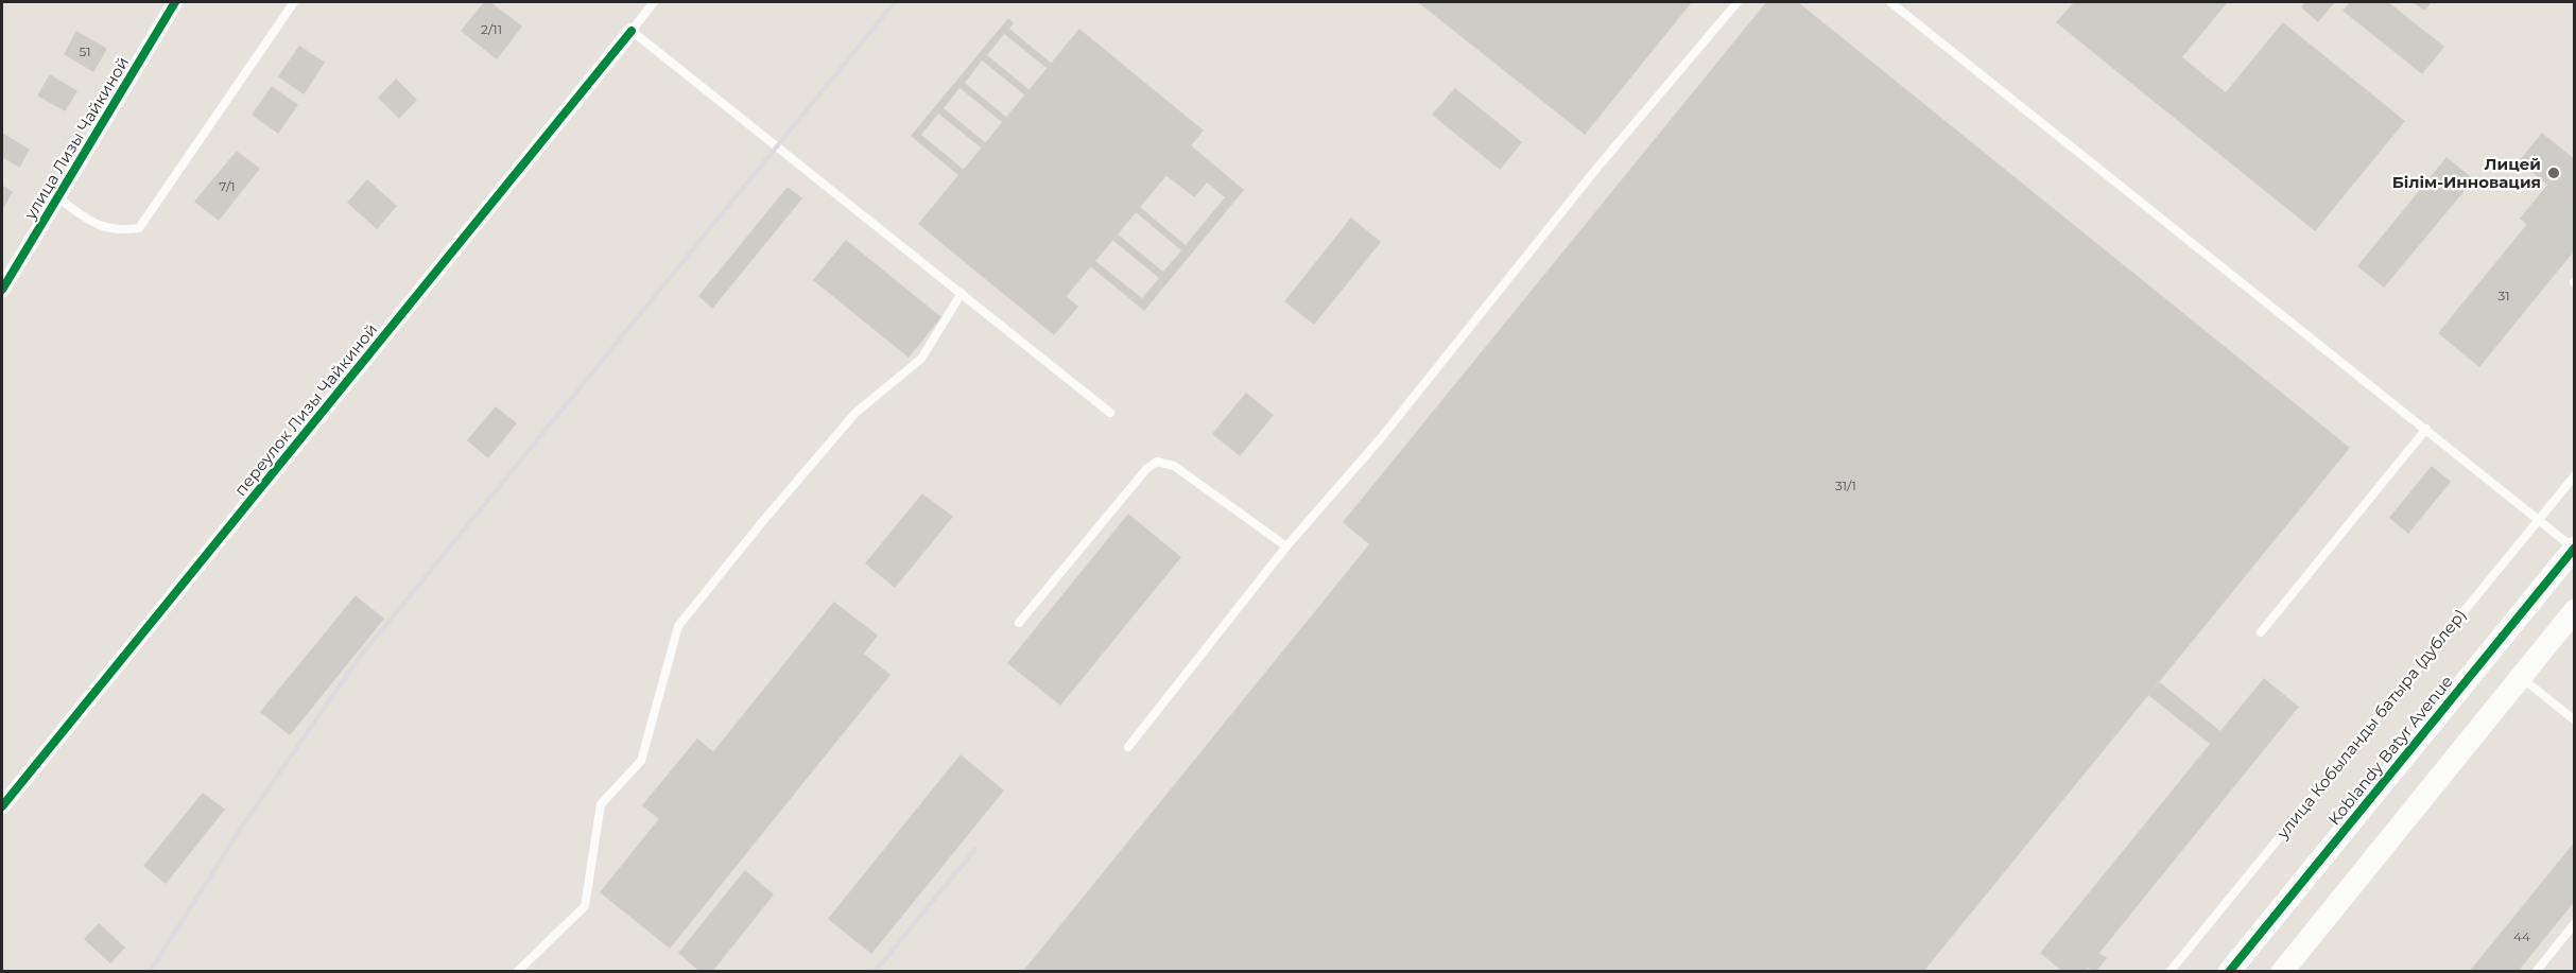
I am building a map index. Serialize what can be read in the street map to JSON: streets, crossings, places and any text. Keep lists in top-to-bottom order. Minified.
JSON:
{"streets":{"street":["улица Лизы Чайкиной","переулок Лизы Чайкиной","Koblandy Batyr Avenue"],"lane":["улица Кобыланды батыра (дублер)"]},"places":["Лицей Білім-Инновация"],"house_numbers":["2/11","51","7/1","31","31/1","44"]}
